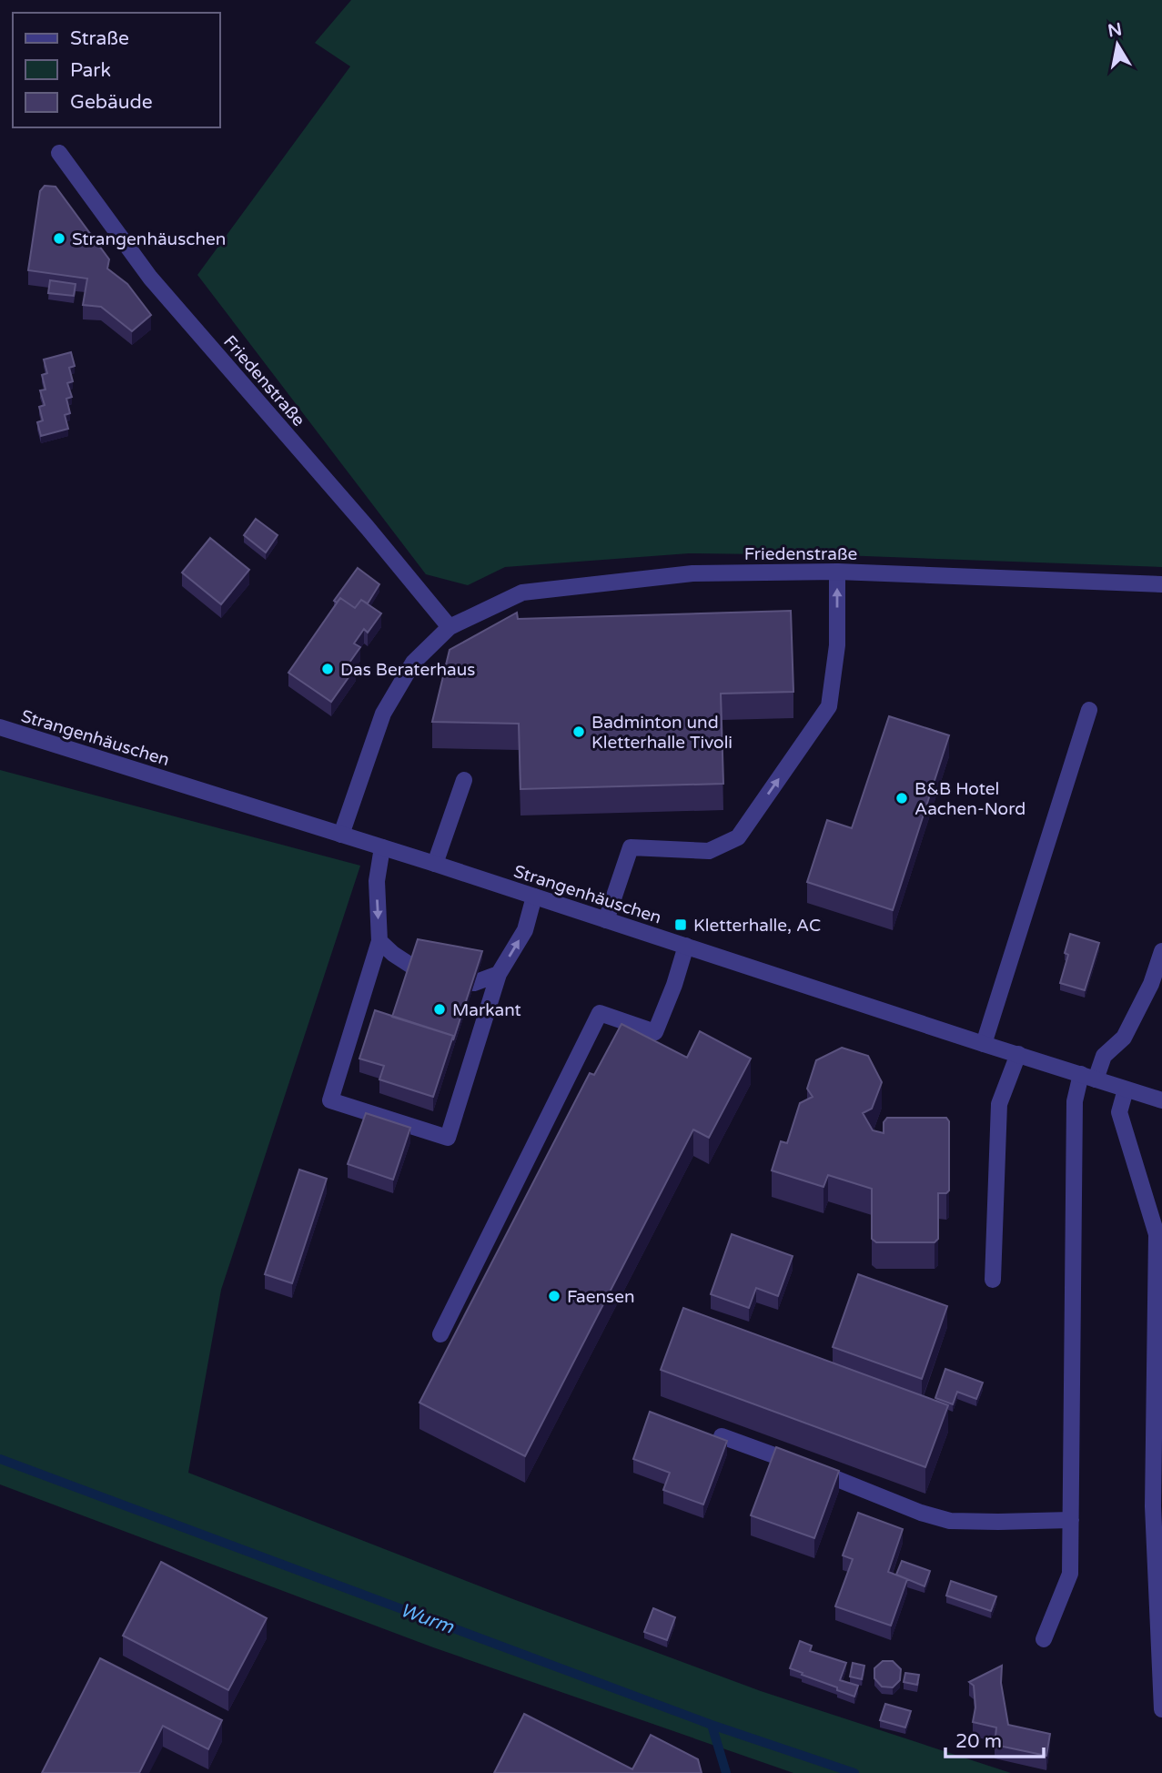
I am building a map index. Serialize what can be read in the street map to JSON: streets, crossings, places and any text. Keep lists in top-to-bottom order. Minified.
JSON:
{"streets":{"street":["Friedenstraße","Strangenhäuschen"]},"crossings":[["Friedenstraße","Strangenhäuschen"]],"water":["Wurm"],"places":{"other":["Strangenhäuschen","Das Beraterhaus","Badminton und Kletterhalle Tivoli","B&B Hotel Aachen-Nord","Markant","Faensen"],"transit":["Kletterhalle, AC"]},"legend":["Straße","Park","Gebäude"],"scale_bar":"20 m","north":"top"}
